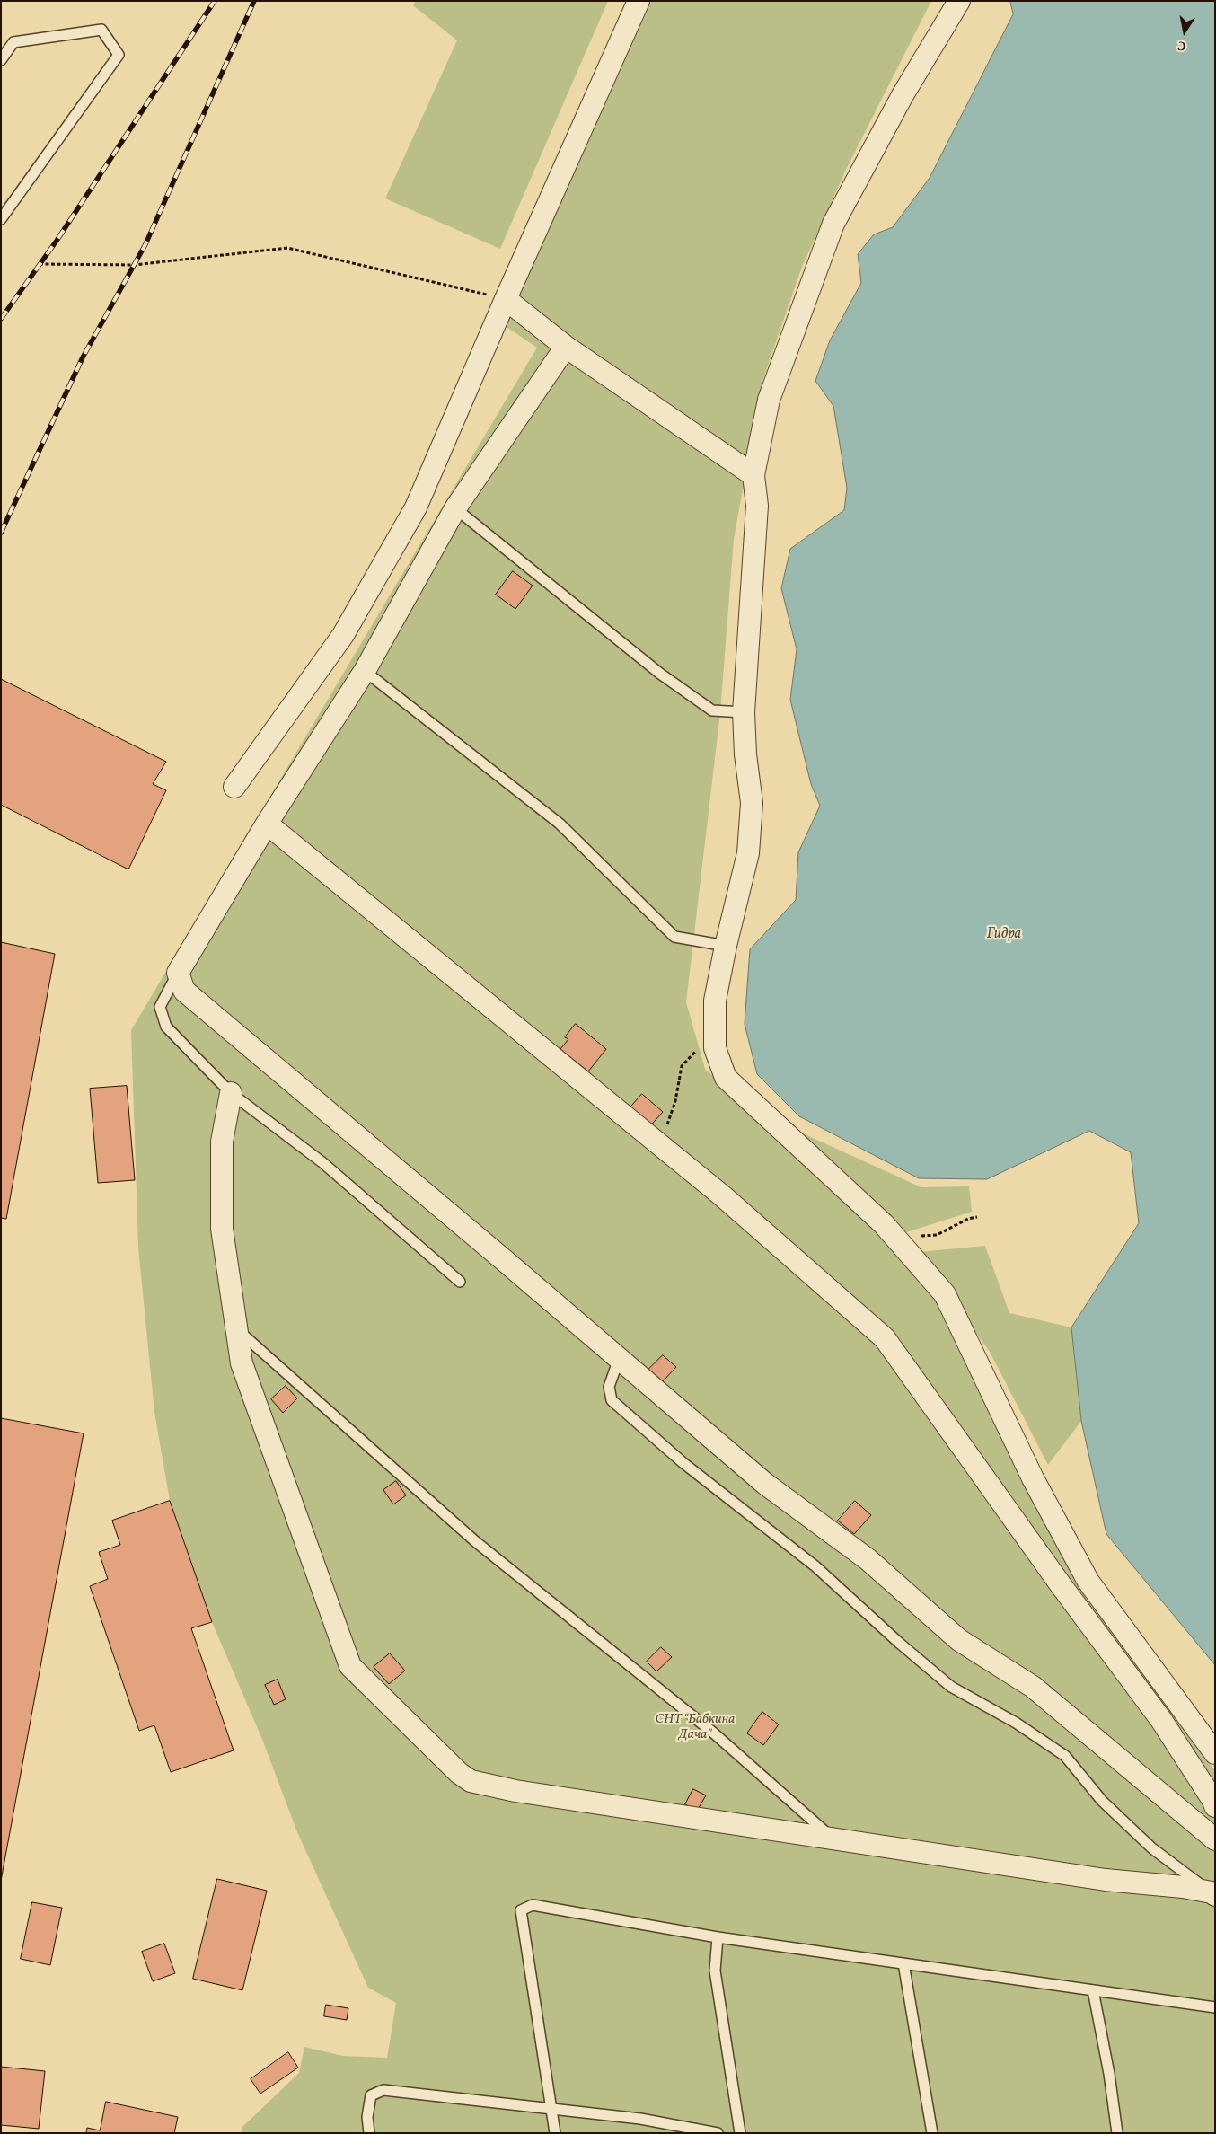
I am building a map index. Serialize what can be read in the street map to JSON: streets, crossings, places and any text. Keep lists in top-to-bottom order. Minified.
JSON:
{"water":["Гидра"],"parks":["СНТ \"Бабкина Дача\""],"north":"bottom"}
